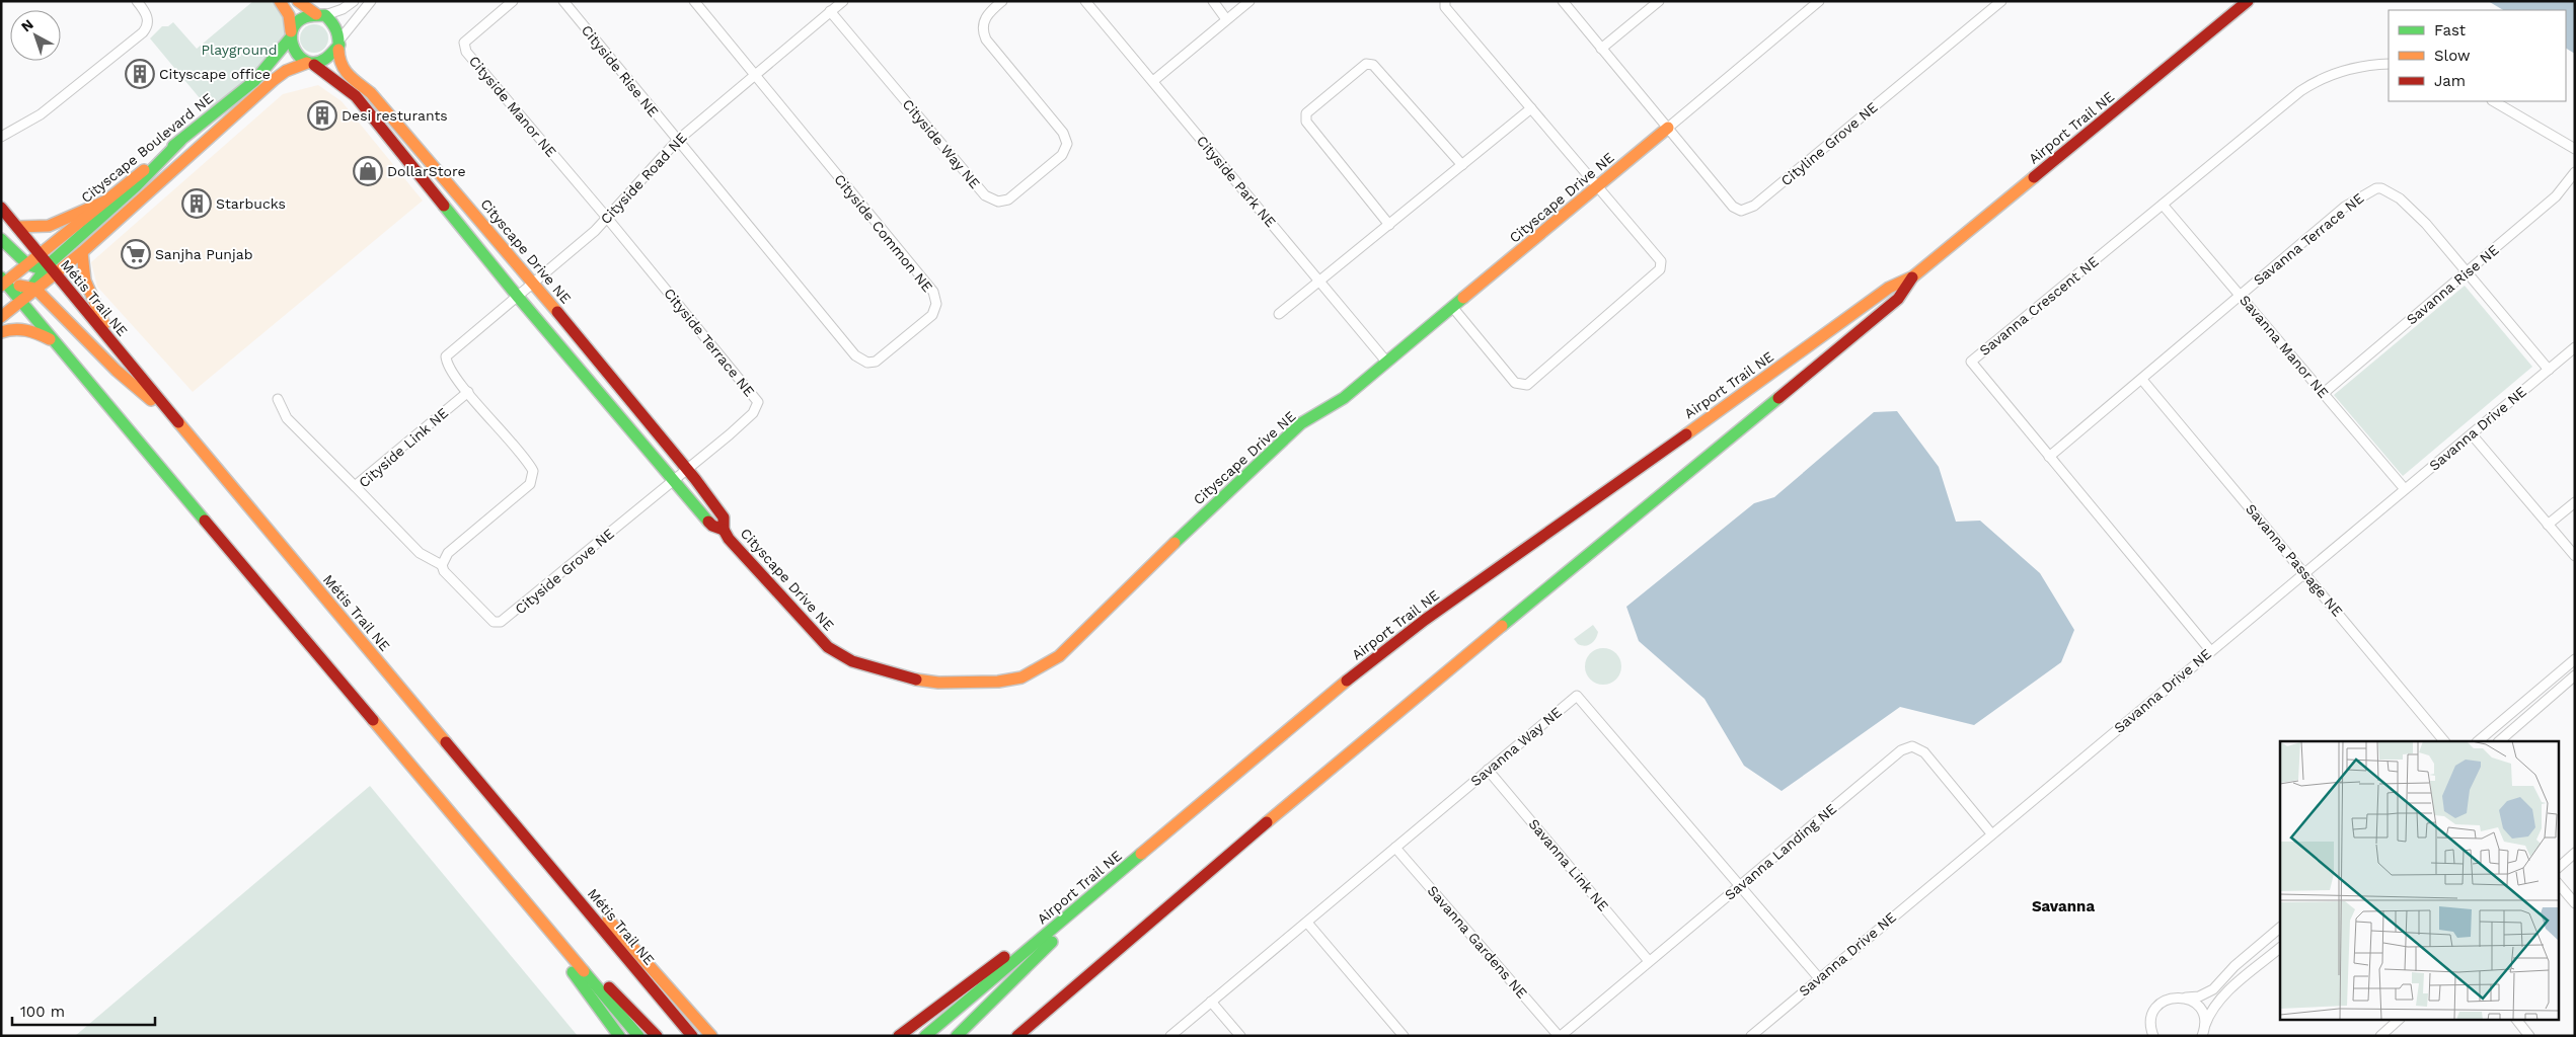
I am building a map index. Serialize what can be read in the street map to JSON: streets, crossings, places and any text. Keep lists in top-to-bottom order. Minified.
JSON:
{"streets":{"main road":["Airport Trail NE","Cityscape Boulevard NE","Cityscape Drive NE","Métis Trail NE"],"street":["Cityside Rise NE","Cityside Manor NE","Cityside Way NE","Cityline Grove NE","Cityside Road NE","Cityside Park NE","Cityside Common NE","Savanna Terrace NE","Savanna Rise NE","Savanna Crescent NE","Cityside Terrace NE","Savanna Manor NE","Savanna Drive NE","Cityside Link NE","Savanna Passage NE","Cityside Grove NE","Savanna Way NE","Savanna Landing NE","Savanna Link NE","Savanna Gardens NE"]},"crossings":[["Cityside Rise NE","Cityside Road NE"],["Cityside Rise NE","Cityside Common NE"],["Cityside Manor NE","Cityside Road NE"],["Cityside Manor NE","Cityside Terrace NE"],["Cityside Way NE","Cityside Road NE"],["Cityline Grove NE","Cityscape Drive NE"],["Cityscape Boulevard NE","Cityscape Drive NE"],["Cityscape Boulevard NE","Métis Trail NE"],["Cityside Road NE","Cityscape Drive NE"],["Cityside Road NE","Cityside Common NE"],["Cityside Road NE","Cityside Terrace NE"],["Cityside Road NE","Cityside Link NE"],["Cityside Park NE","Cityscape Drive NE"],["Cityscape Drive NE","Cityside Terrace NE"],["Cityscape Drive NE","Cityside Grove NE"],["Savanna Terrace NE","Savanna Rise NE"],["Savanna Terrace NE","Savanna Crescent NE"],["Savanna Terrace NE","Savanna Manor NE"],["Savanna Terrace NE","Savanna Drive NE"],["Savanna Terrace NE","Savanna Passage NE"],["Savanna Rise NE","Savanna Manor NE"],["Savanna Crescent NE","Savanna Manor NE"],["Savanna Crescent NE","Savanna Drive NE"],["Cityside Terrace NE","Cityside Grove NE"],["Savanna Manor NE","Savanna Drive NE"],["Savanna Drive NE","Savanna Passage NE"],["Savanna Drive NE","Savanna Way NE"],["Savanna Drive NE","Savanna Landing NE"],["Cityside Link NE","Cityside Grove NE"],["Savanna Way NE","Savanna Landing NE"],["Savanna Way NE","Savanna Link NE"],["Savanna Way NE","Savanna Gardens NE"],["Savanna Landing NE","Savanna Link NE"],["Savanna Landing NE","Savanna Gardens NE"]],"districts":["Savanna"],"parks":["Playground"],"places":{"building":["Cityscape office","Desi resturants","Starbucks"],"shop":["DollarStore"],"supermarket":["Sanjha Punjab"]},"legend":["Fast","Slow","Jam"],"scale_bar":"100 m","north":"top left"}
